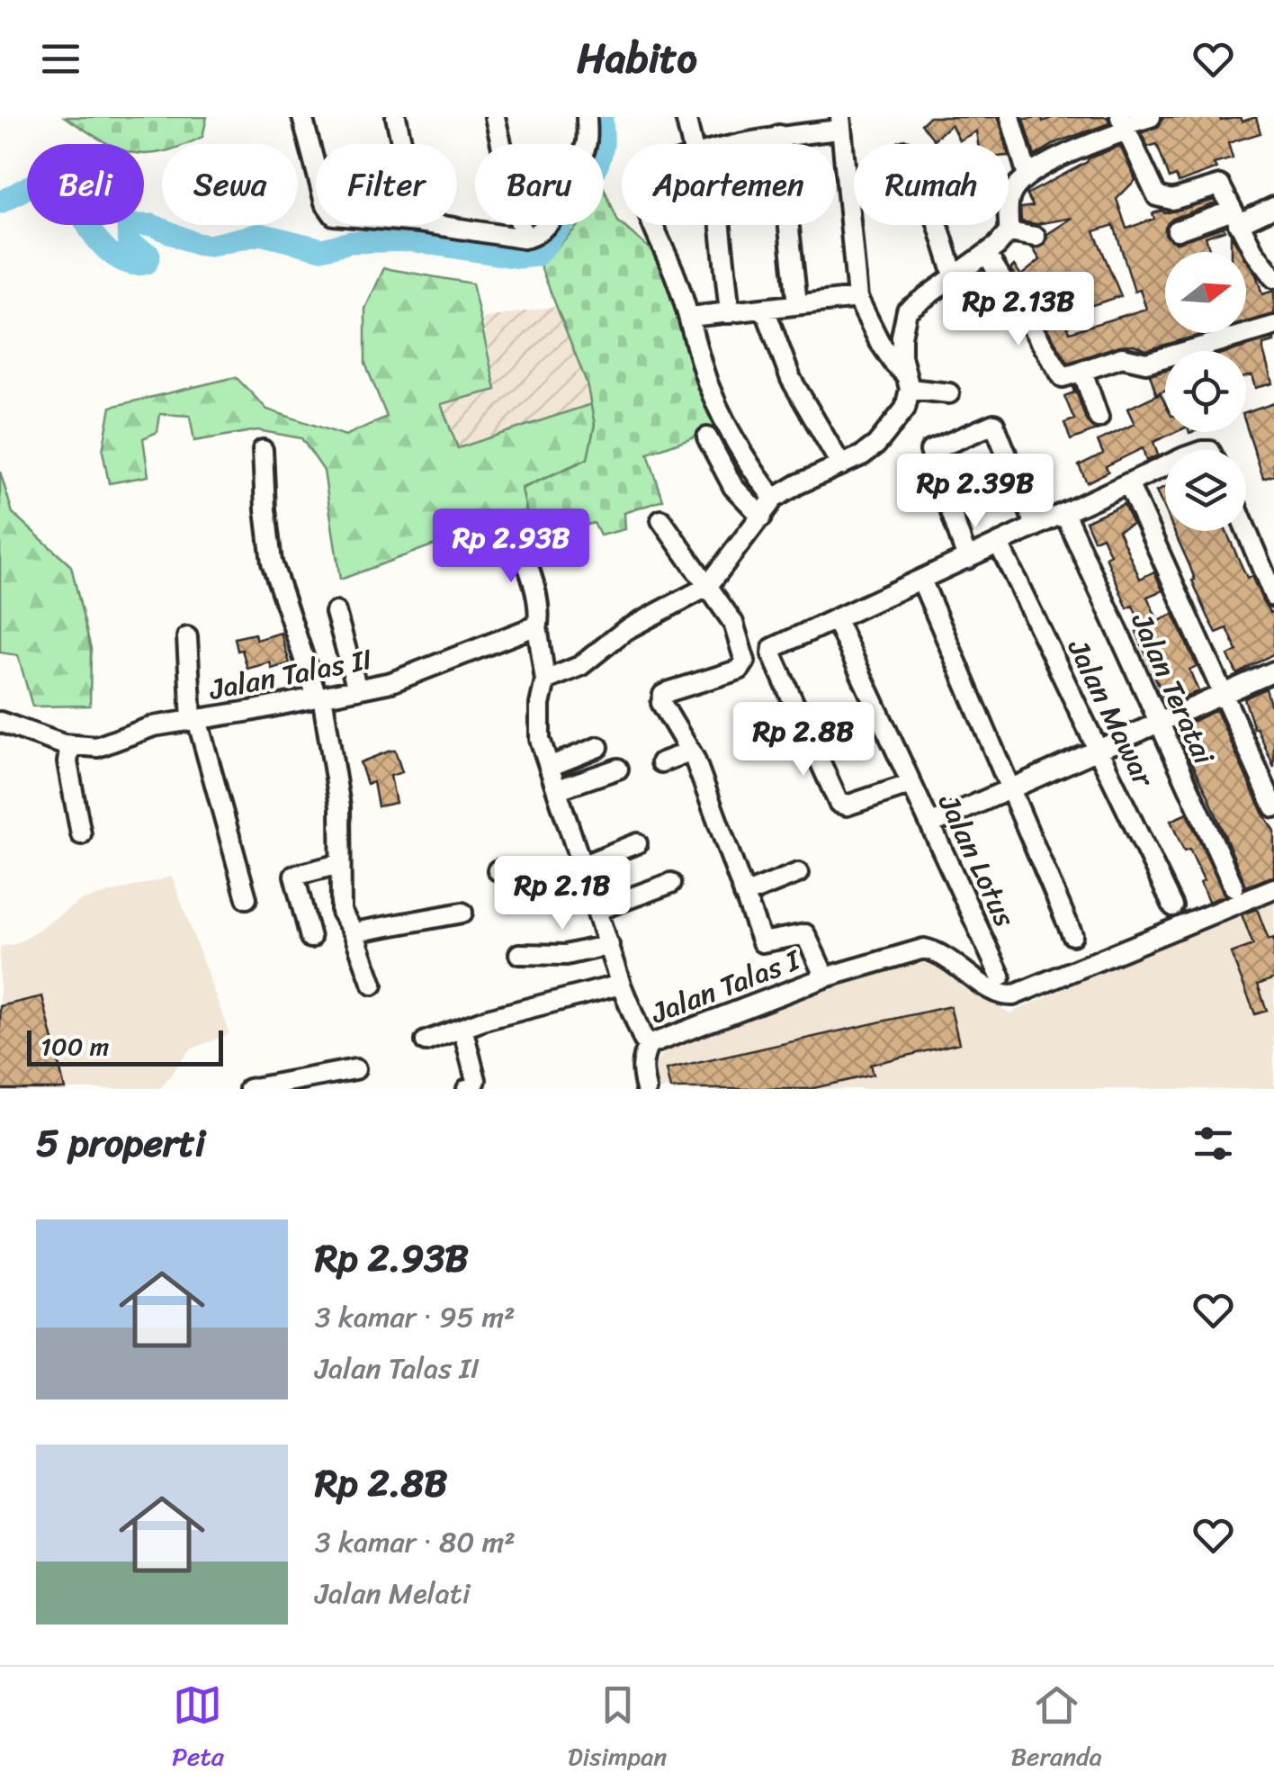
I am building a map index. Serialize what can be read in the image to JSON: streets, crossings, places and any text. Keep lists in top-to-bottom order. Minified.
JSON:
{"streets":{"street":["Jalan Talas II","Jalan Teratai","Jalan Mawar","Jalan Lotus","Jalan Talas I"]},"scale_bar":"100 m","north":"right","page":{"header":"Habito","chip":["Beli","Sewa","Filter","Baru","Apartemen","Rumah"],"price":["Rp 2.13B","Rp 2.39B","Rp 2.93B","Rp 2.8B","Rp 2.1B"],"scale":"100 m","heading":"5 properti","list":[{"name":"Rp 2.93B","note":"3 kamar · 95 m² · Jalan Talas II"},{"name":"Rp 2.8B","note":"3 kamar · 80 m² · Jalan Melati"}],"tabs":["Peta","Disimpan","Beranda"]}}
